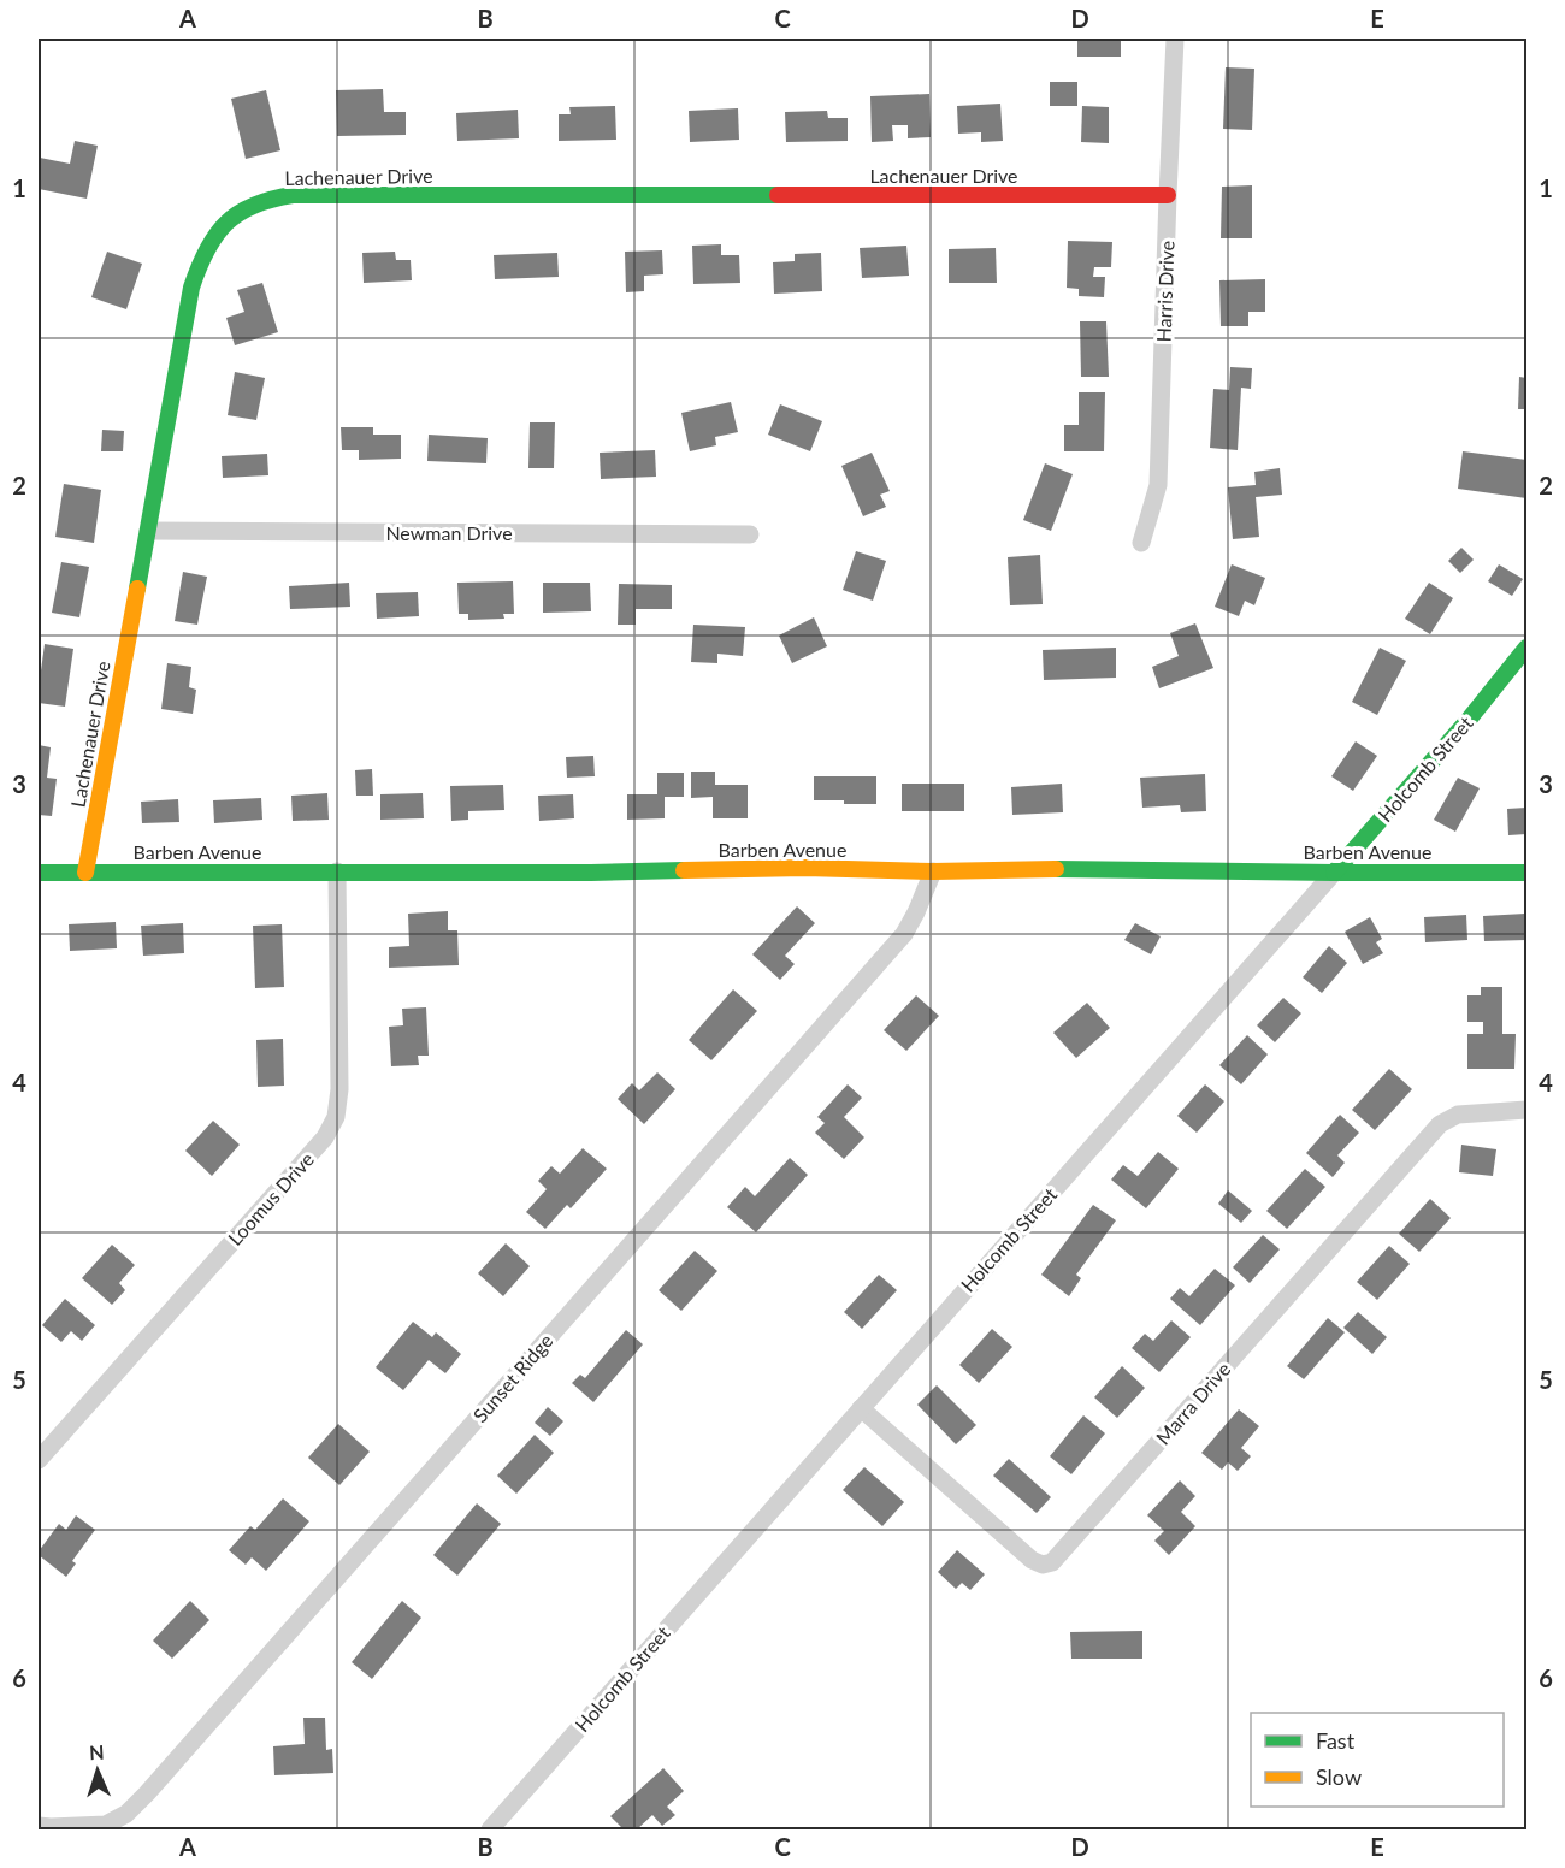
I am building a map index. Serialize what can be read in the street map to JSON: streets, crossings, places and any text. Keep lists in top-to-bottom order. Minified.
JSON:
{"streets":{"street":["Lachenauer Drive","Harris Drive","Newman Drive","Holcomb Street","Barben Avenue","Loomus Drive","Sunset Ridge","Marra Drive"]},"crossings":[["Lachenauer Drive","Harris Drive"],["Lachenauer Drive","Newman Drive"],["Lachenauer Drive","Barben Avenue"],["Holcomb Street","Barben Avenue"],["Holcomb Street","Marra Drive"],["Barben Avenue","Loomus Drive"],["Barben Avenue","Sunset Ridge"]],"legend":["Fast","Slow"],"north":"top","grid":{"columns":["A","B","C","D","E"],"rows":["1","2","3","4","5","6"]}}
